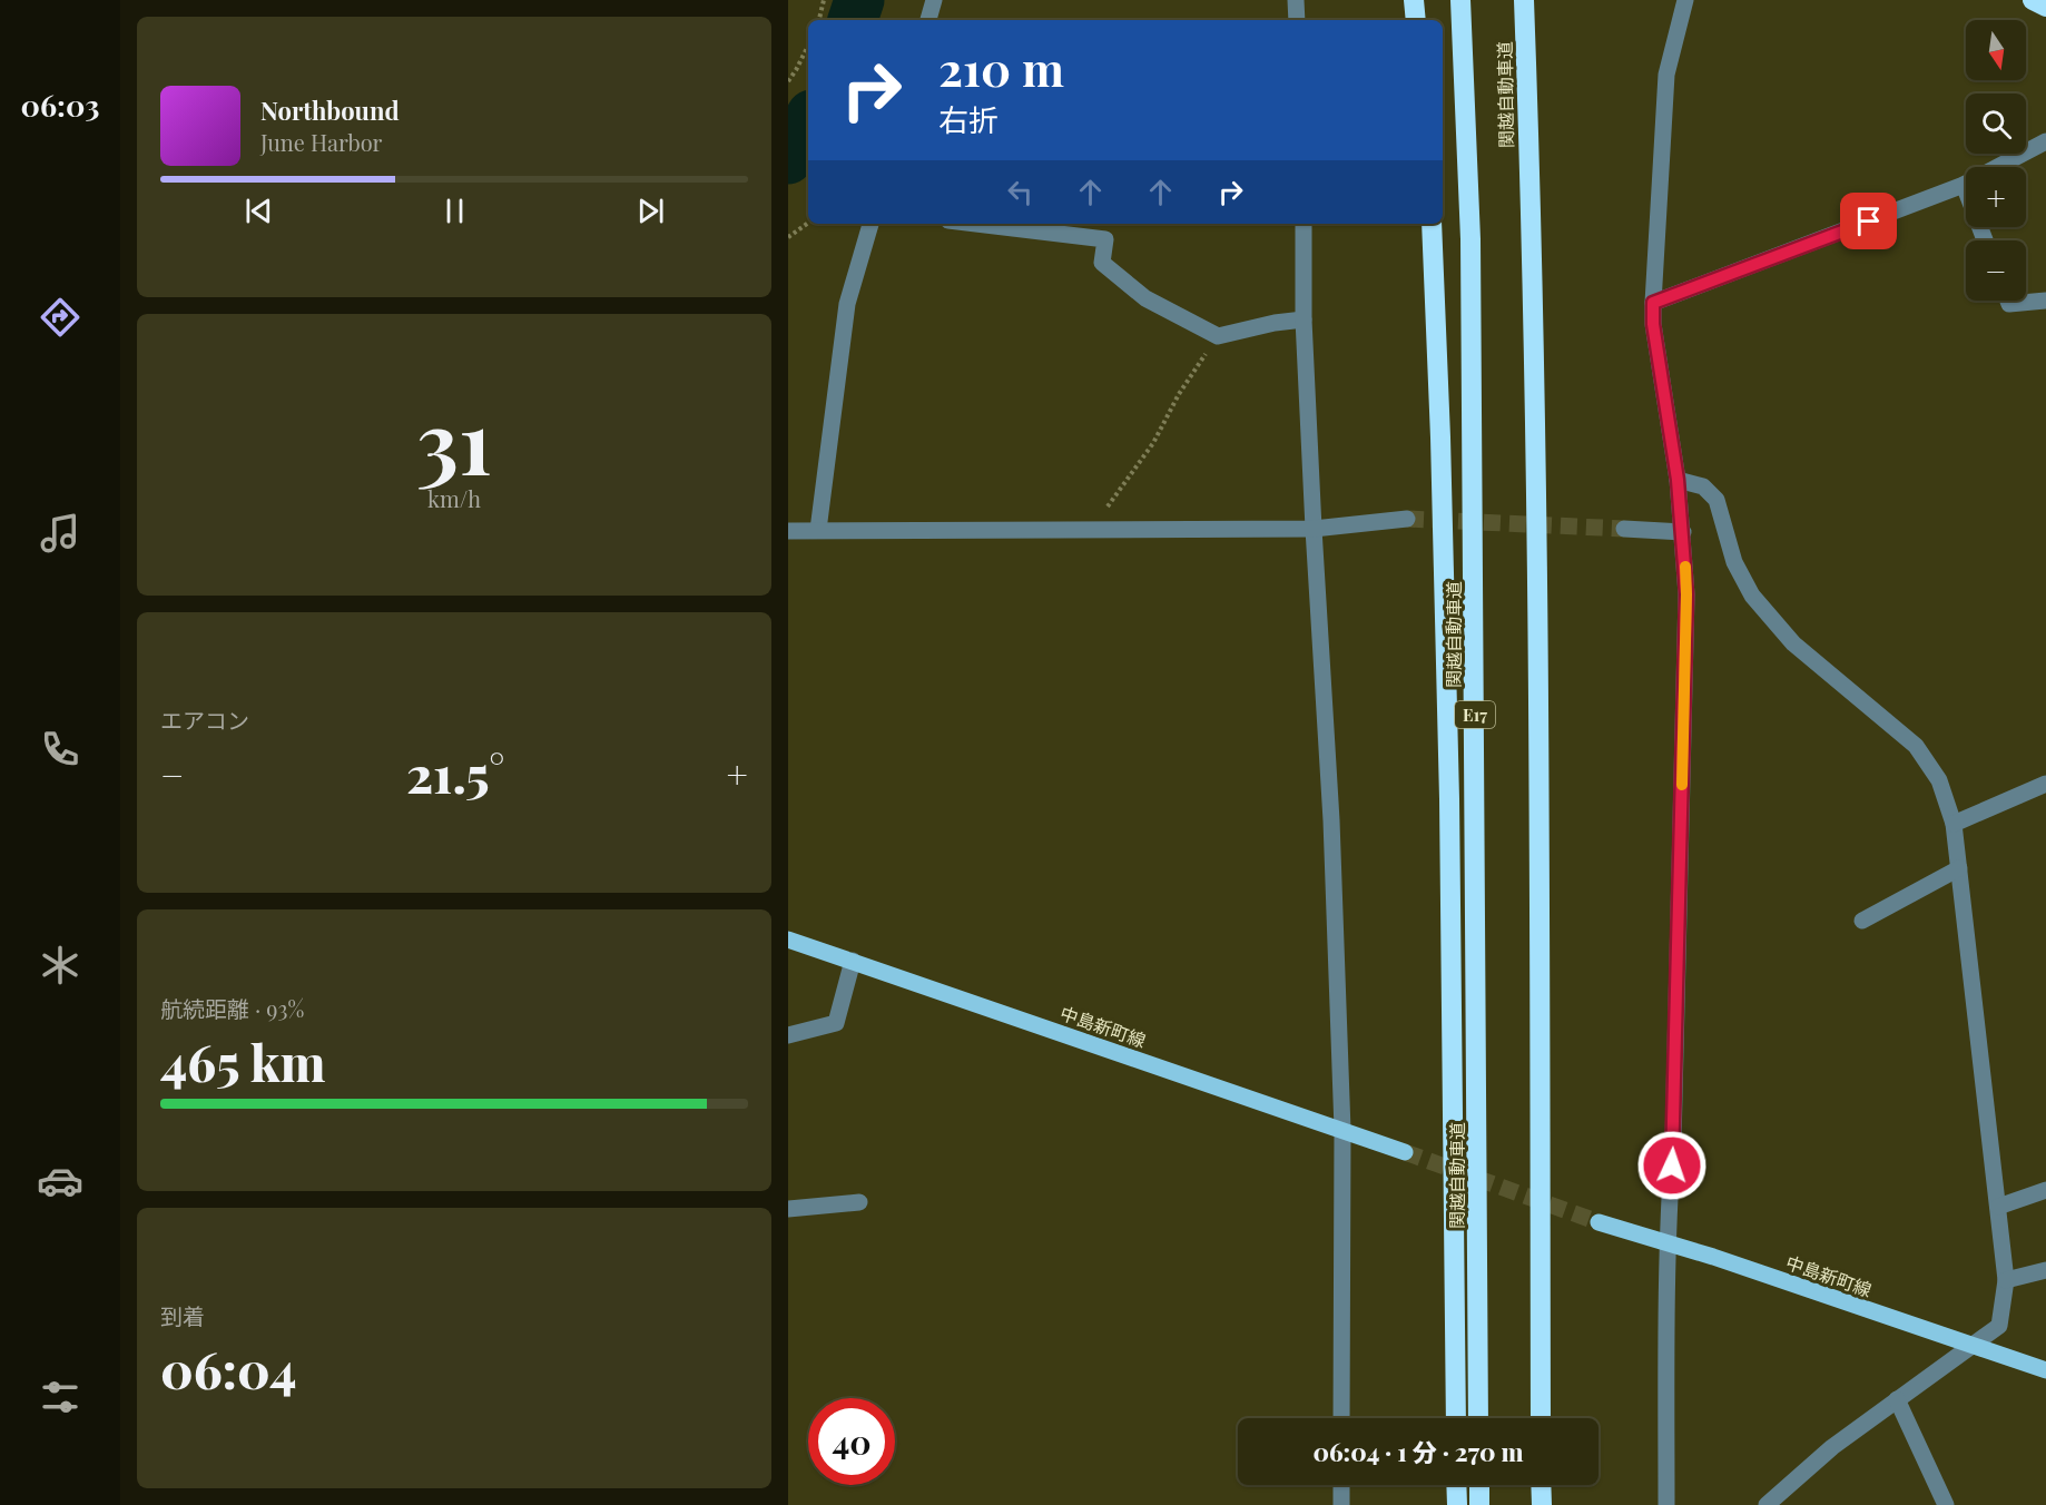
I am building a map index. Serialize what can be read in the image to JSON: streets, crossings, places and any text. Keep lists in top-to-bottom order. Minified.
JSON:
{"streets":{"highway":["関越自動車道","E17"],"main road":["中島新町線"]},"north":"bottom","page":{"tabs":"06:03","map_buttons":["+","−"],"turn":["210 m","右折"],"song":["Northbound","June Harbor"],"tile":[["31","km/h"],"エアコン",["航続距離 · 93%","465 km"],["到着","06:04"]],"heat":["−","21.5°","+"],"limit":"40","trip":"06:04 · 1 分 · 270 m"}}
